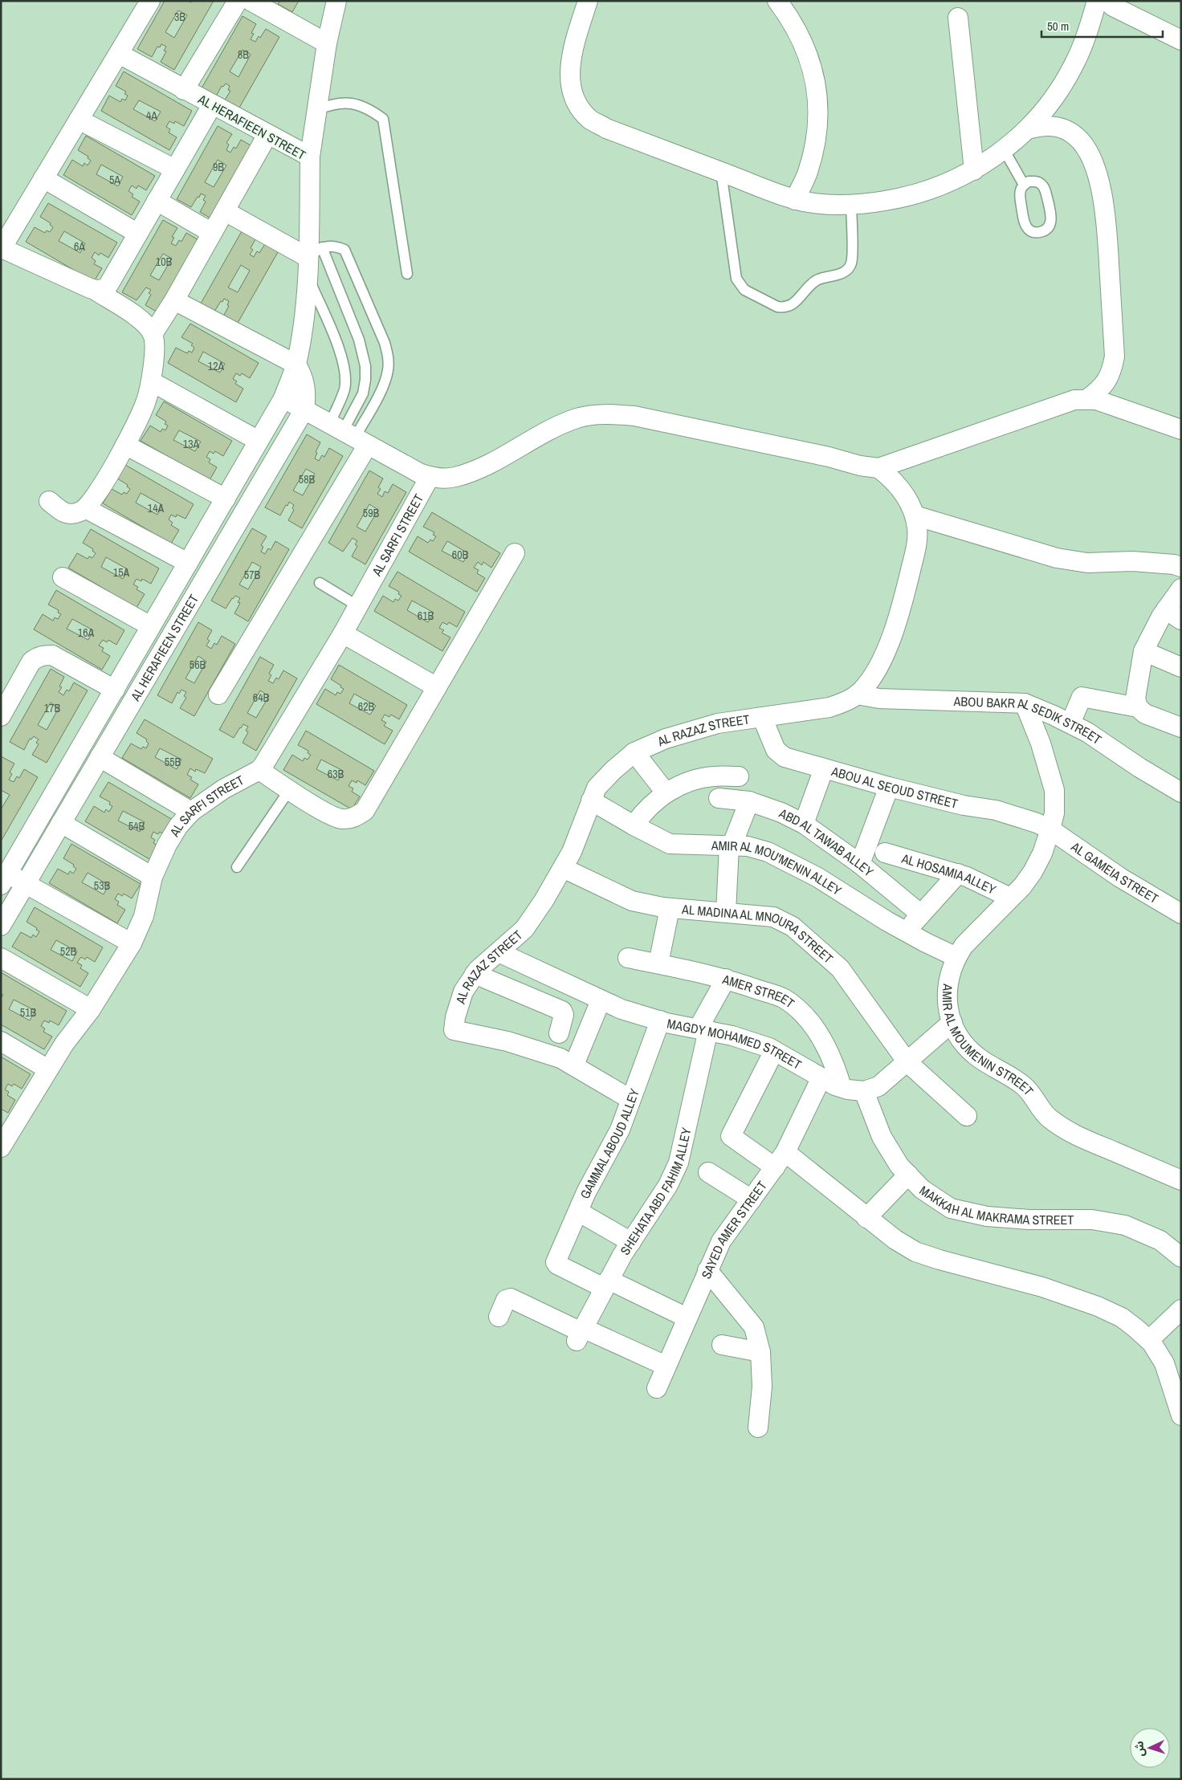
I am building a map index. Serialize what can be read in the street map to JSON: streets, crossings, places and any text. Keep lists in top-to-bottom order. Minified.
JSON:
{"streets":{"street":["AL HERAFIEEN STREET","AL SARFI STREET","ABOU BAKR AL SEDIK STREET","AL RAZAZ STREET","ABOU AL SEOUD STREET","ABD AL TAWAB ALLEY","AMIR AL MOU'MENIN ALLEY","AL GAMEIA STREET","AL HOSAMIA ALLEY","AL MADINA AL MNOURA STREET","AMER STREET","AMIR AL MOUMENIN STREET","MAGDY MOHAMED STREET","GAMMAL ABOUD ALLEY","SHEHATA ABD FAHIM ALLEY","MAKKAH AL MAKRAMA STREET","SAYED AMER STREET"]},"crossings":[["ABOU BAKR AL SEDIK STREET","AL RAZAZ STREET"],["ABOU BAKR AL SEDIK STREET","AMIR AL MOUMENIN STREET"],["AL RAZAZ STREET","ABOU AL SEOUD STREET"],["AL RAZAZ STREET","AMIR AL MOU'MENIN ALLEY"],["AL RAZAZ STREET","AL MADINA AL MNOURA STREET"],["AL RAZAZ STREET","MAGDY MOHAMED STREET"],["ABOU AL SEOUD STREET","AL GAMEIA STREET"],["ABOU AL SEOUD STREET","AMIR AL MOUMENIN STREET"],["AMIR AL MOU'MENIN ALLEY","AMIR AL MOUMENIN STREET"],["AL GAMEIA STREET","AMIR AL MOUMENIN STREET"],["AL HOSAMIA ALLEY","AMIR AL MOUMENIN STREET"],["AMER STREET","MAGDY MOHAMED STREET"],["AMER STREET","SHEHATA ABD FAHIM ALLEY"],["MAGDY MOHAMED STREET","GAMMAL ABOUD ALLEY"],["MAGDY MOHAMED STREET","SHEHATA ABD FAHIM ALLEY"],["MAGDY MOHAMED STREET","MAKKAH AL MAKRAMA STREET"],["MAGDY MOHAMED STREET","SAYED AMER STREET"],["GAMMAL ABOUD ALLEY","SHEHATA ABD FAHIM ALLEY"]],"house_numbers":["3B","8B","4A","9B","5A","6A","10B","12A","13A","58B","14A","59B","60B","15A","57B","61B","16A","56B","64B","62B","17B","55B","63B","54B","53B","52B","51B"],"scale_bar":"50 m","north":"left"}
